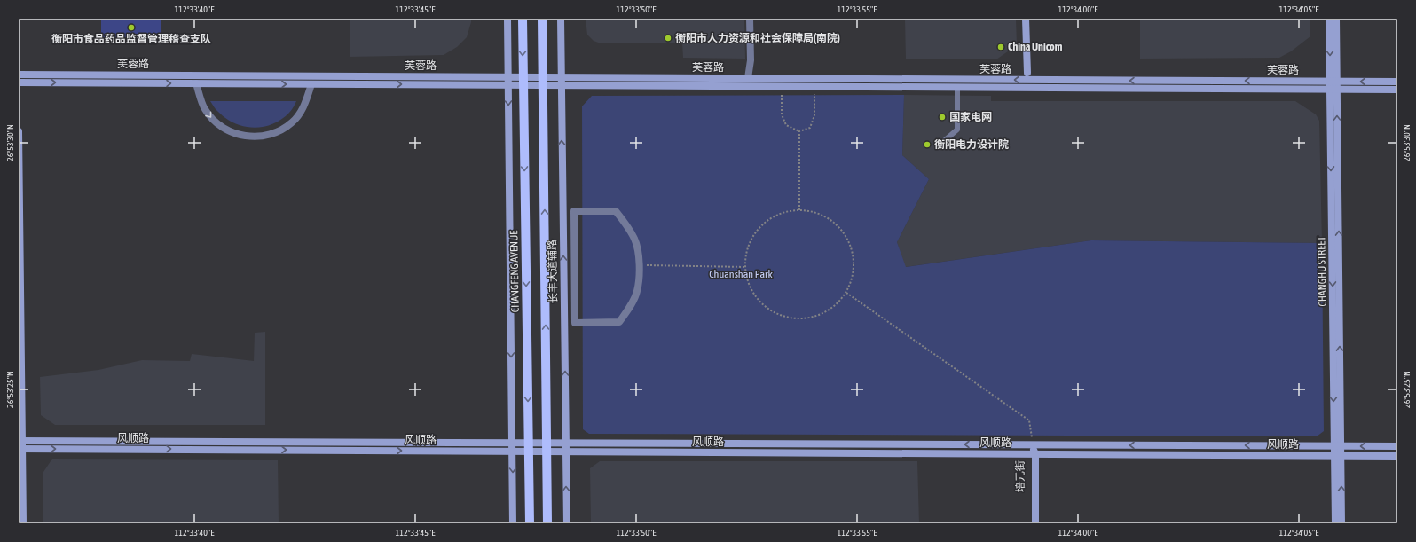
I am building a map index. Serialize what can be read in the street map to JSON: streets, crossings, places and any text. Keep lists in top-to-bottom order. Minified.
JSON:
{"streets":{"main road":["CHANGFENG AVENUE"],"street":["芙蓉路","长丰大道辅路","CHANGHU STREET","风顺路","培元街"]},"crossings":[["芙蓉路","CHANGFENG AVENUE"],["芙蓉路","长丰大道辅路"],["芙蓉路","CHANGHU STREET"],["CHANGFENG AVENUE","风顺路"],["长丰大道辅路","风顺路"],["CHANGHU STREET","风顺路"],["风顺路","培元街"]],"parks":["Chuanshan Park"],"places":["衡阳市食品药品监督管理稽查支队","衡阳市人力资源和社会保障局(南院)","China Unicom","国家电网","衡阳电力设计院"],"coordinates":["112°33'40\"E","112°33'45\"E","112°33'50\"E","112°33'55\"E","112°34'00\"E","112°34'05\"E","26°53'30\"N","26°53'25\"N"]}
